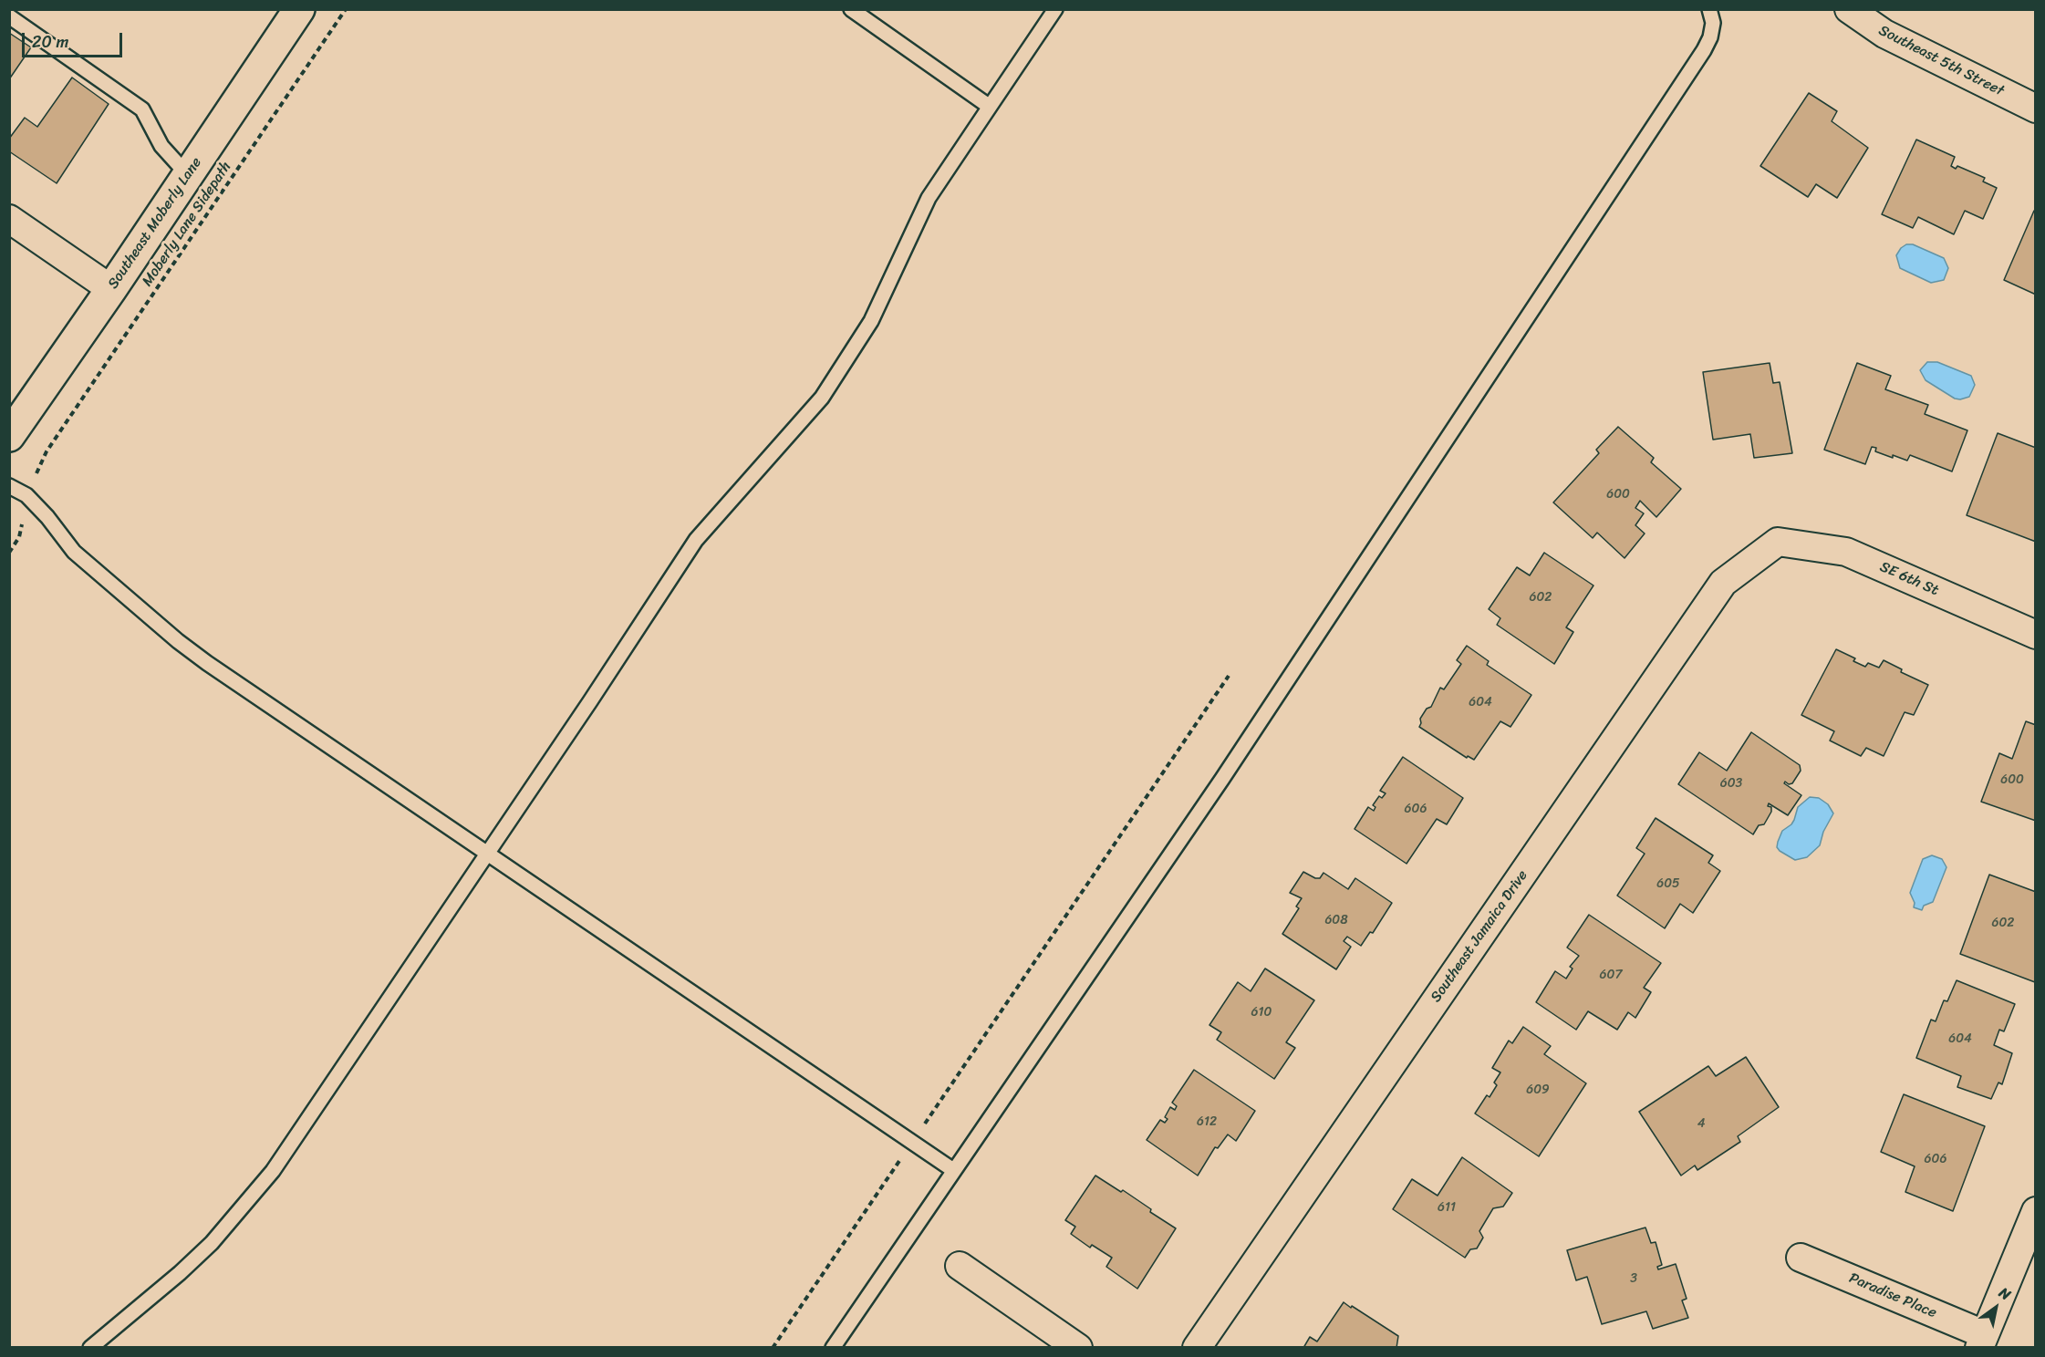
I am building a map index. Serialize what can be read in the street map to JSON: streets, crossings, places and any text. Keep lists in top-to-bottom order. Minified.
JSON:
{"streets":{"street":["Southeast 5th Street","Southeast Moberly Lane","SE 6th St","Southeast Jamaica Drive","Paradise Place"],"path":["Moberly Lane Sidepath"]},"crossings":[["SE 6th St","Southeast Jamaica Drive"]],"house_numbers":["600","602","604","600","603","606","605","608","602","607","610","604","609","612","4","606","611","3"],"scale_bar":"20 m","north":"top right"}
